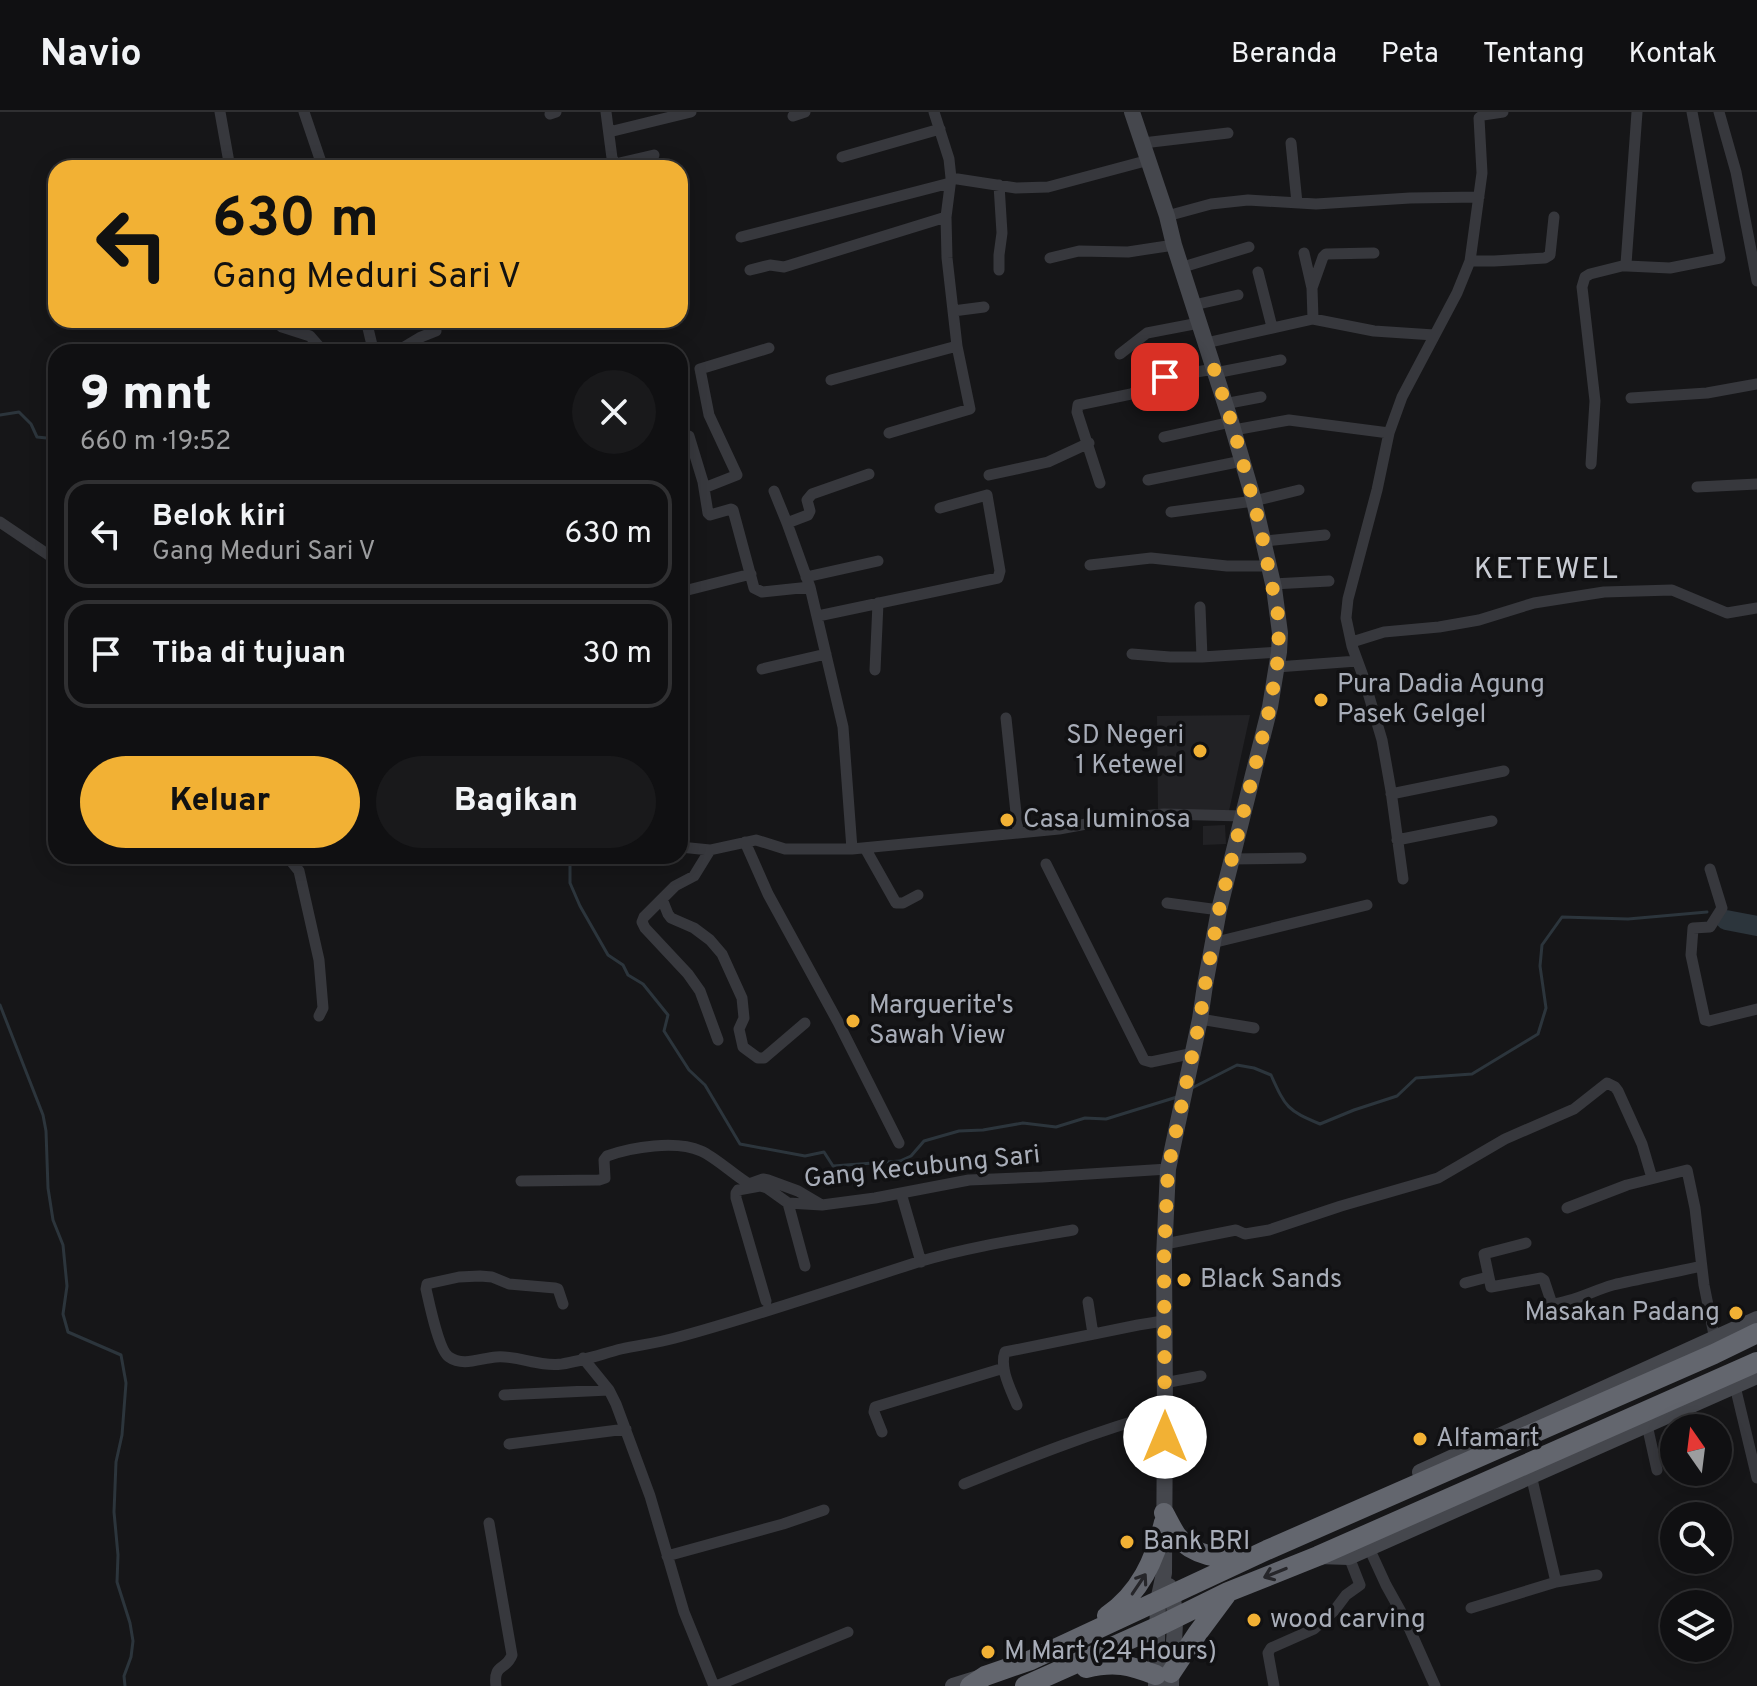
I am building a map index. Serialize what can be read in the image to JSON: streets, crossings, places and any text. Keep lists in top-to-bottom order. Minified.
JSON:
{"streets":{"street":["Gang Kecubung Sari"]},"districts":["KETEWEL"],"places":["Pura Dadia Agung Pasek Gelgel","SD Negeri 1 Ketewel","Casa luminosa","Marguerite's Sawah View","Black Sands","Masakan Padang","Alfamart","Bank BRI","wood carving","M Mart (24 Hours)"],"north":"top","page":{"header":"Navio","nav":["Beranda","Peta","Tentang","Kontak"],"turn":["630 m","Gang Meduri Sari V"],"heading":["9 mnt","660 m · 19:52"],"list":[{"name":"Belok kiri","note":"Gang Meduri Sari V","value":"630 m"},{"name":"Tiba di tujuan","value":"30 m"}],"buttons":["Keluar","Bagikan"]}}
